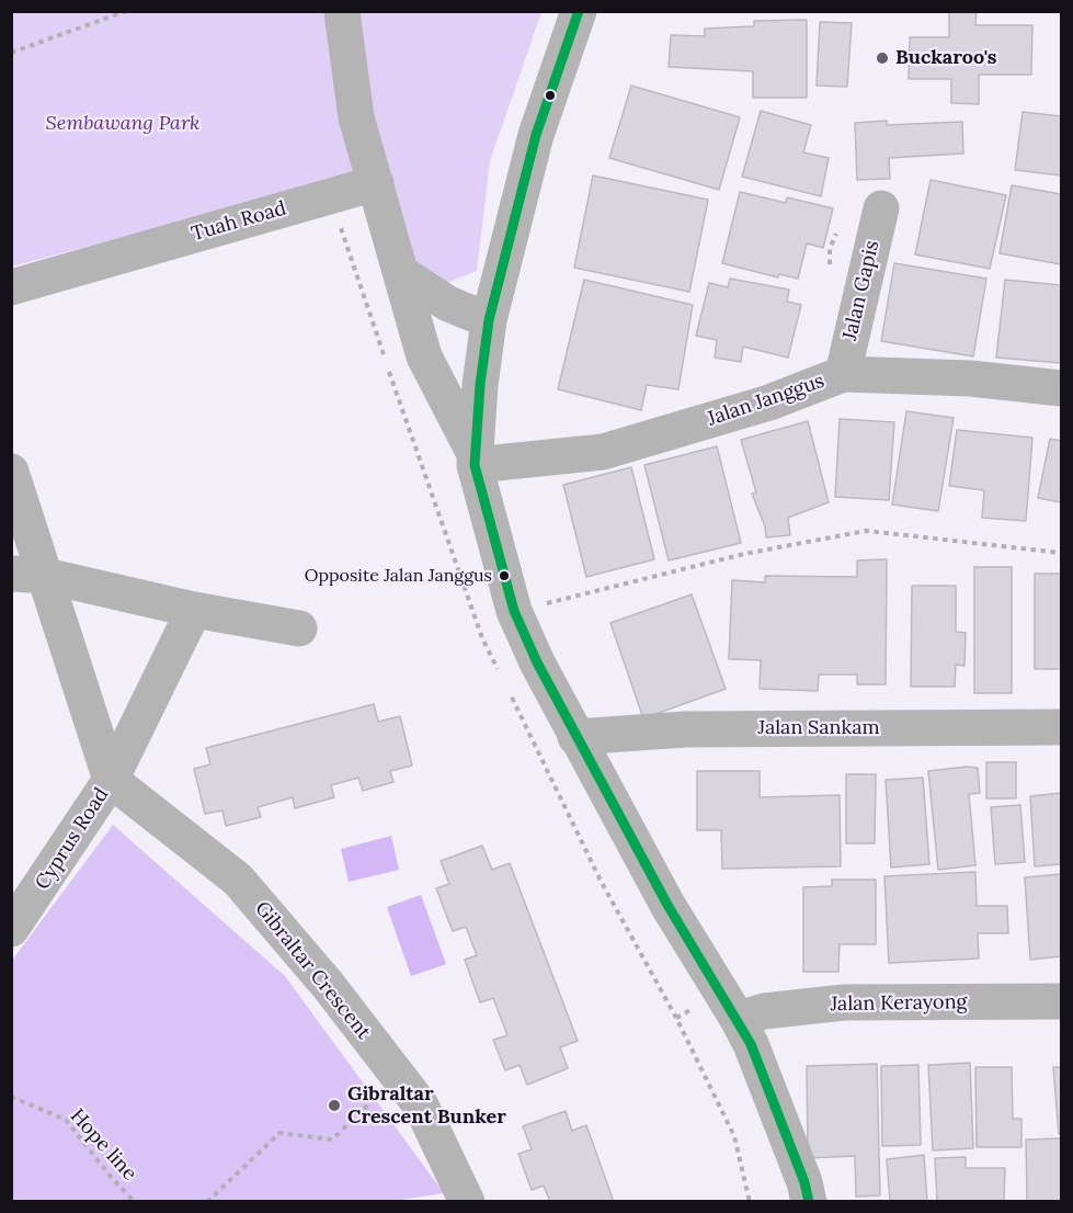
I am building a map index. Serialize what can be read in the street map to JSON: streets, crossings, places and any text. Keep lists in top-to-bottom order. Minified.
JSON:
{"streets":{"street":["Tuah Road","Jalan Gapis","Jalan Janggus","Jalan Sankam","Cyprus Road","Gibraltar Crescent","Jalan Kerayong"],"path":["Hope line"]},"crossings":[["Jalan Gapis","Jalan Janggus"],["Cyprus Road","Gibraltar Crescent"]],"parks":["Sembawang Park"],"places":["Buckaroo's","Opposite Jalan Janggus","Gibraltar Crescent Bunker"]}
